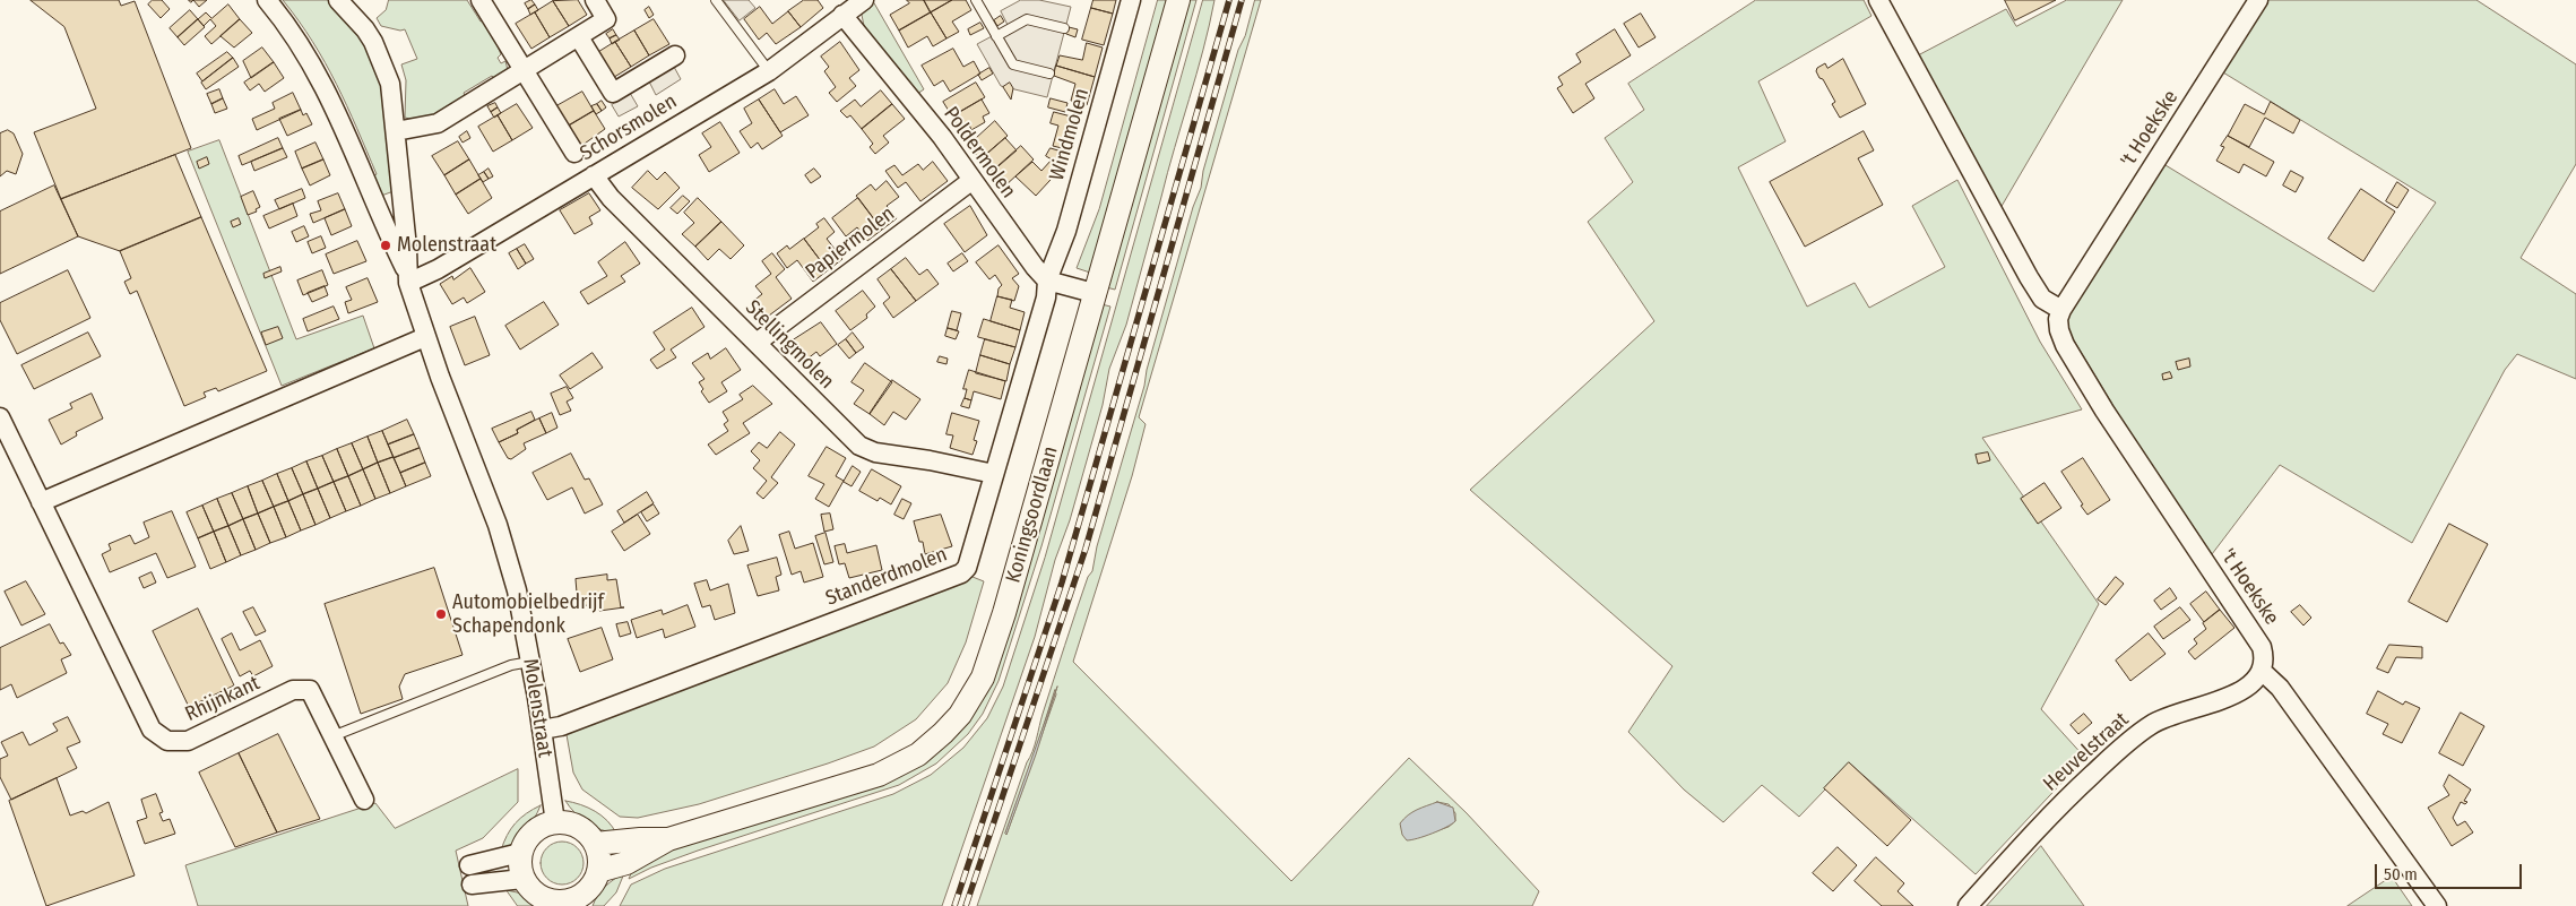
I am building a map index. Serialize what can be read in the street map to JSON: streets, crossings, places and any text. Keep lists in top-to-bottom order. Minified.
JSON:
{"streets":{"street":["Schorsmolen","'t Hoekske","Windmolen","Poldermolen","Papiermolen","Stellingmolen","Koningsoordlaan","Standerdmolen","Rhijnkant","Molenstraat","Heuvelstraat"]},"crossings":[["Schorsmolen","Poldermolen"],["Schorsmolen","Stellingmolen"],["Schorsmolen","Molenstraat"],["'t Hoekske","Heuvelstraat"],["Windmolen","Poldermolen"],["Windmolen","Standerdmolen"],["Poldermolen","Papiermolen"],["Poldermolen","Standerdmolen"],["Papiermolen","Stellingmolen"],["Stellingmolen","Standerdmolen"],["Koningsoordlaan","Molenstraat"],["Standerdmolen","Molenstraat"]],"places":["Molenstraat","Automobielbedrijf Schapendonk"],"scale_bar":"50 m"}
